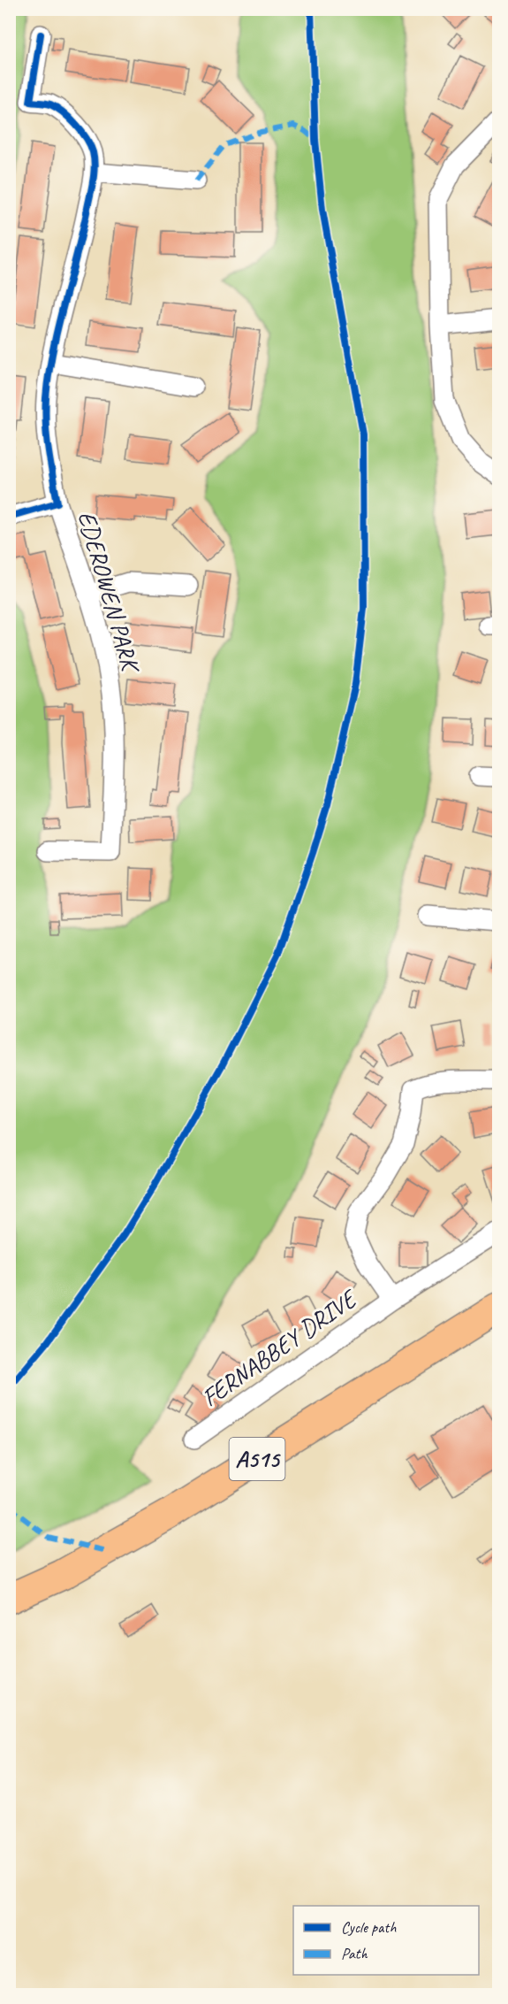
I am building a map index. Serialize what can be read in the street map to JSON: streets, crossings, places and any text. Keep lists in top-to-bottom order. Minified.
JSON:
{"streets":{"highway":["A515"],"street":["EDEROWEN PARK","FERNABBEY DRIVE"]},"legend":["Cycle path","Path"]}
